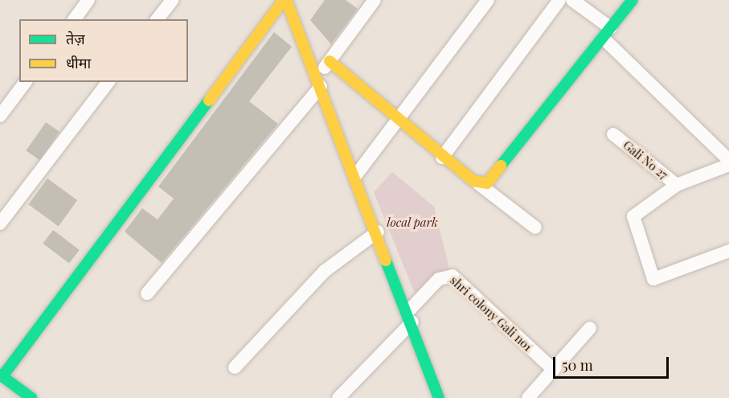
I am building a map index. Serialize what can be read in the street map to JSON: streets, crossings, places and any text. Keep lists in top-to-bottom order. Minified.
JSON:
{"streets":{"street":["Gali No 27","shri colony Gali no1"]},"parks":["local park"],"legend":["तेज़","धीमा"],"scale_bar":"50 m"}
